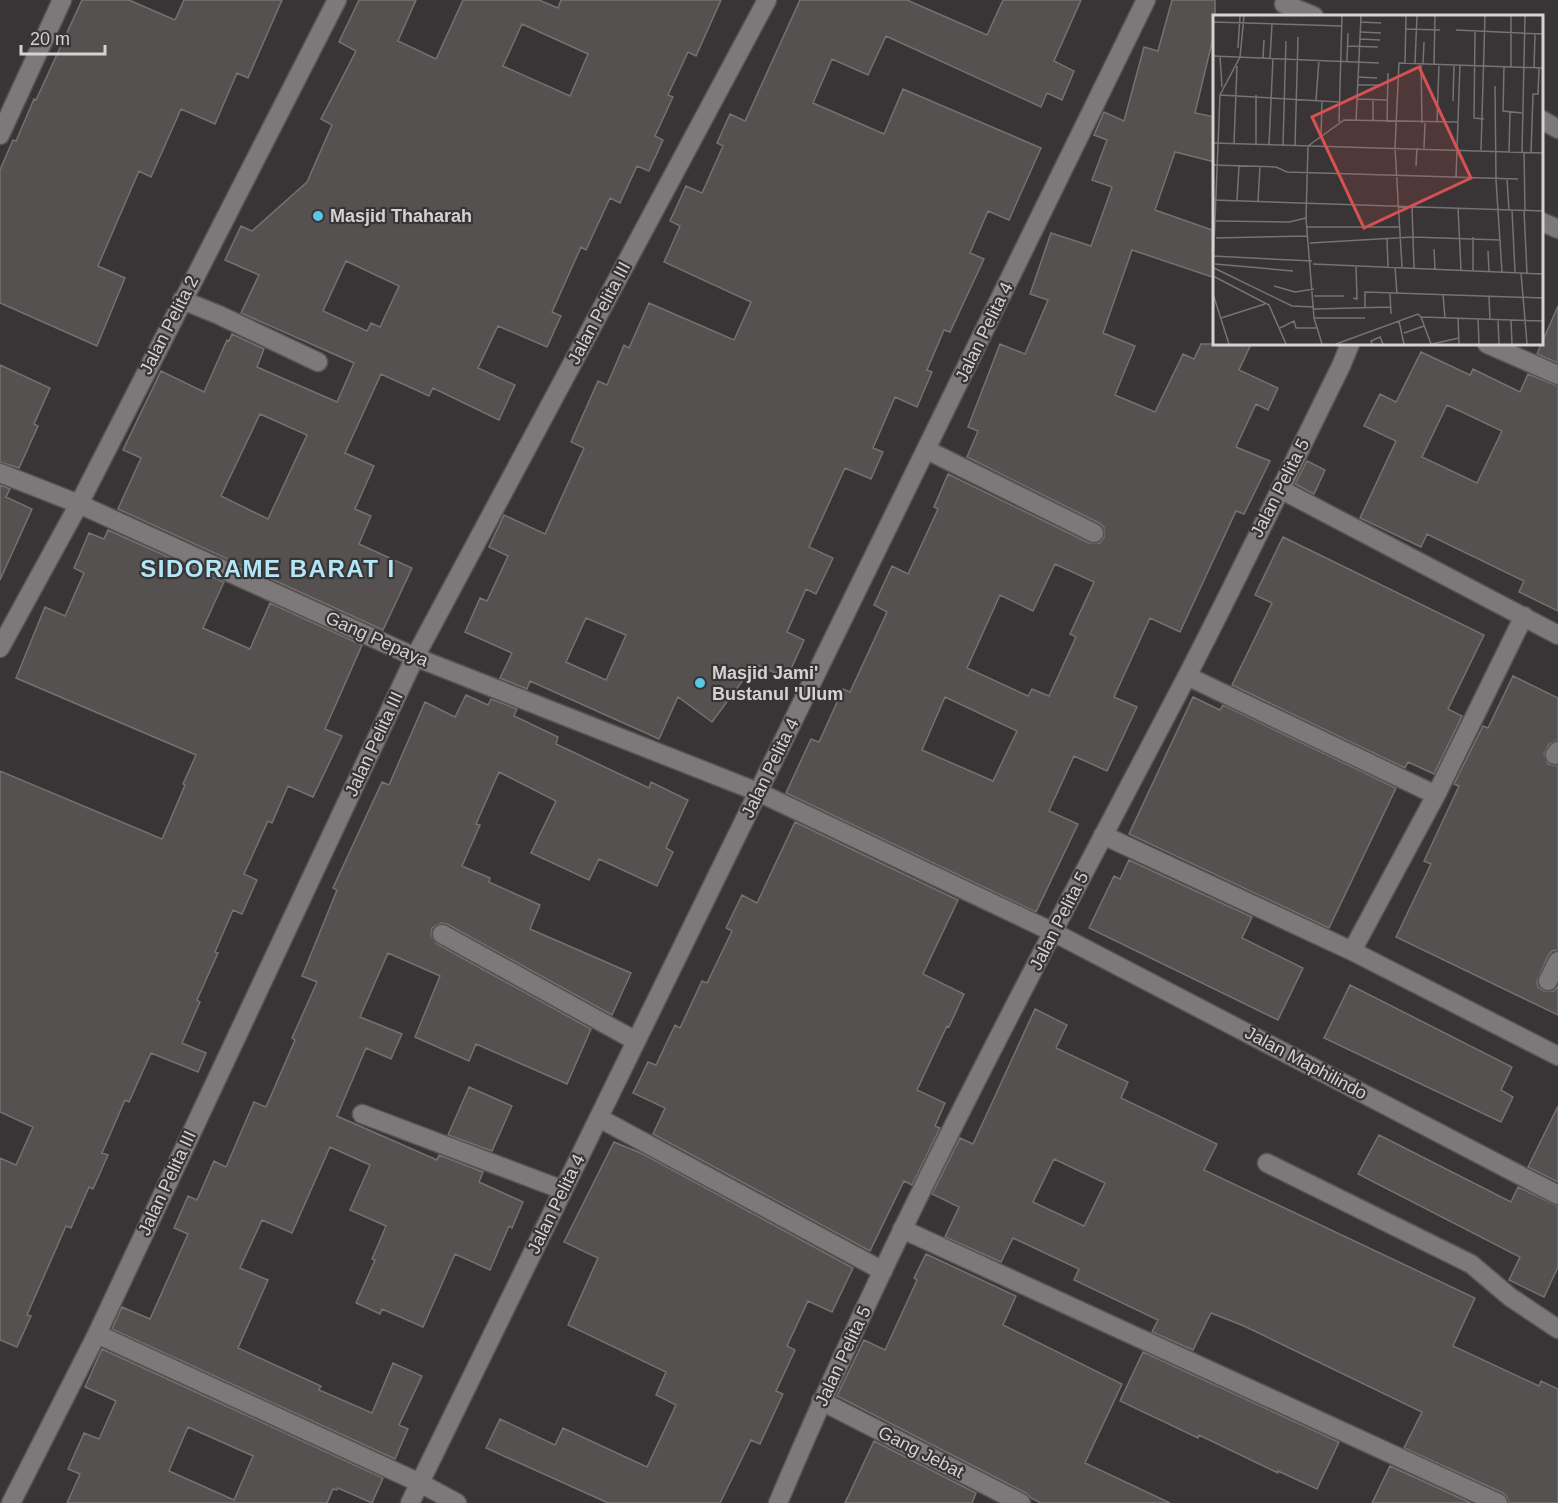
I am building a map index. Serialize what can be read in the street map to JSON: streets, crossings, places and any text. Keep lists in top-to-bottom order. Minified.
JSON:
{"streets":{"street":["Jalan Pelita III","Jalan Pelita 2","Jalan Pelita 4","Jalan Pelita 5","Gang Pepaya","Jalan Maphilindo","Gang Jebat"]},"crossings":[["Jalan Pelita III","Gang Pepaya"],["Jalan Pelita 2","Gang Pepaya"],["Jalan Pelita 4","Gang Pepaya"],["Jalan Pelita 5","Gang Pepaya"],["Jalan Pelita 5","Jalan Maphilindo"],["Jalan Pelita 5","Gang Jebat"],["Gang Pepaya","Jalan Maphilindo"]],"districts":["SIDORAME BARAT I"],"places":["Masjid Thaharah","Masjid Jami' Bustanul 'Ulum"],"scale_bar":"20 m"}
